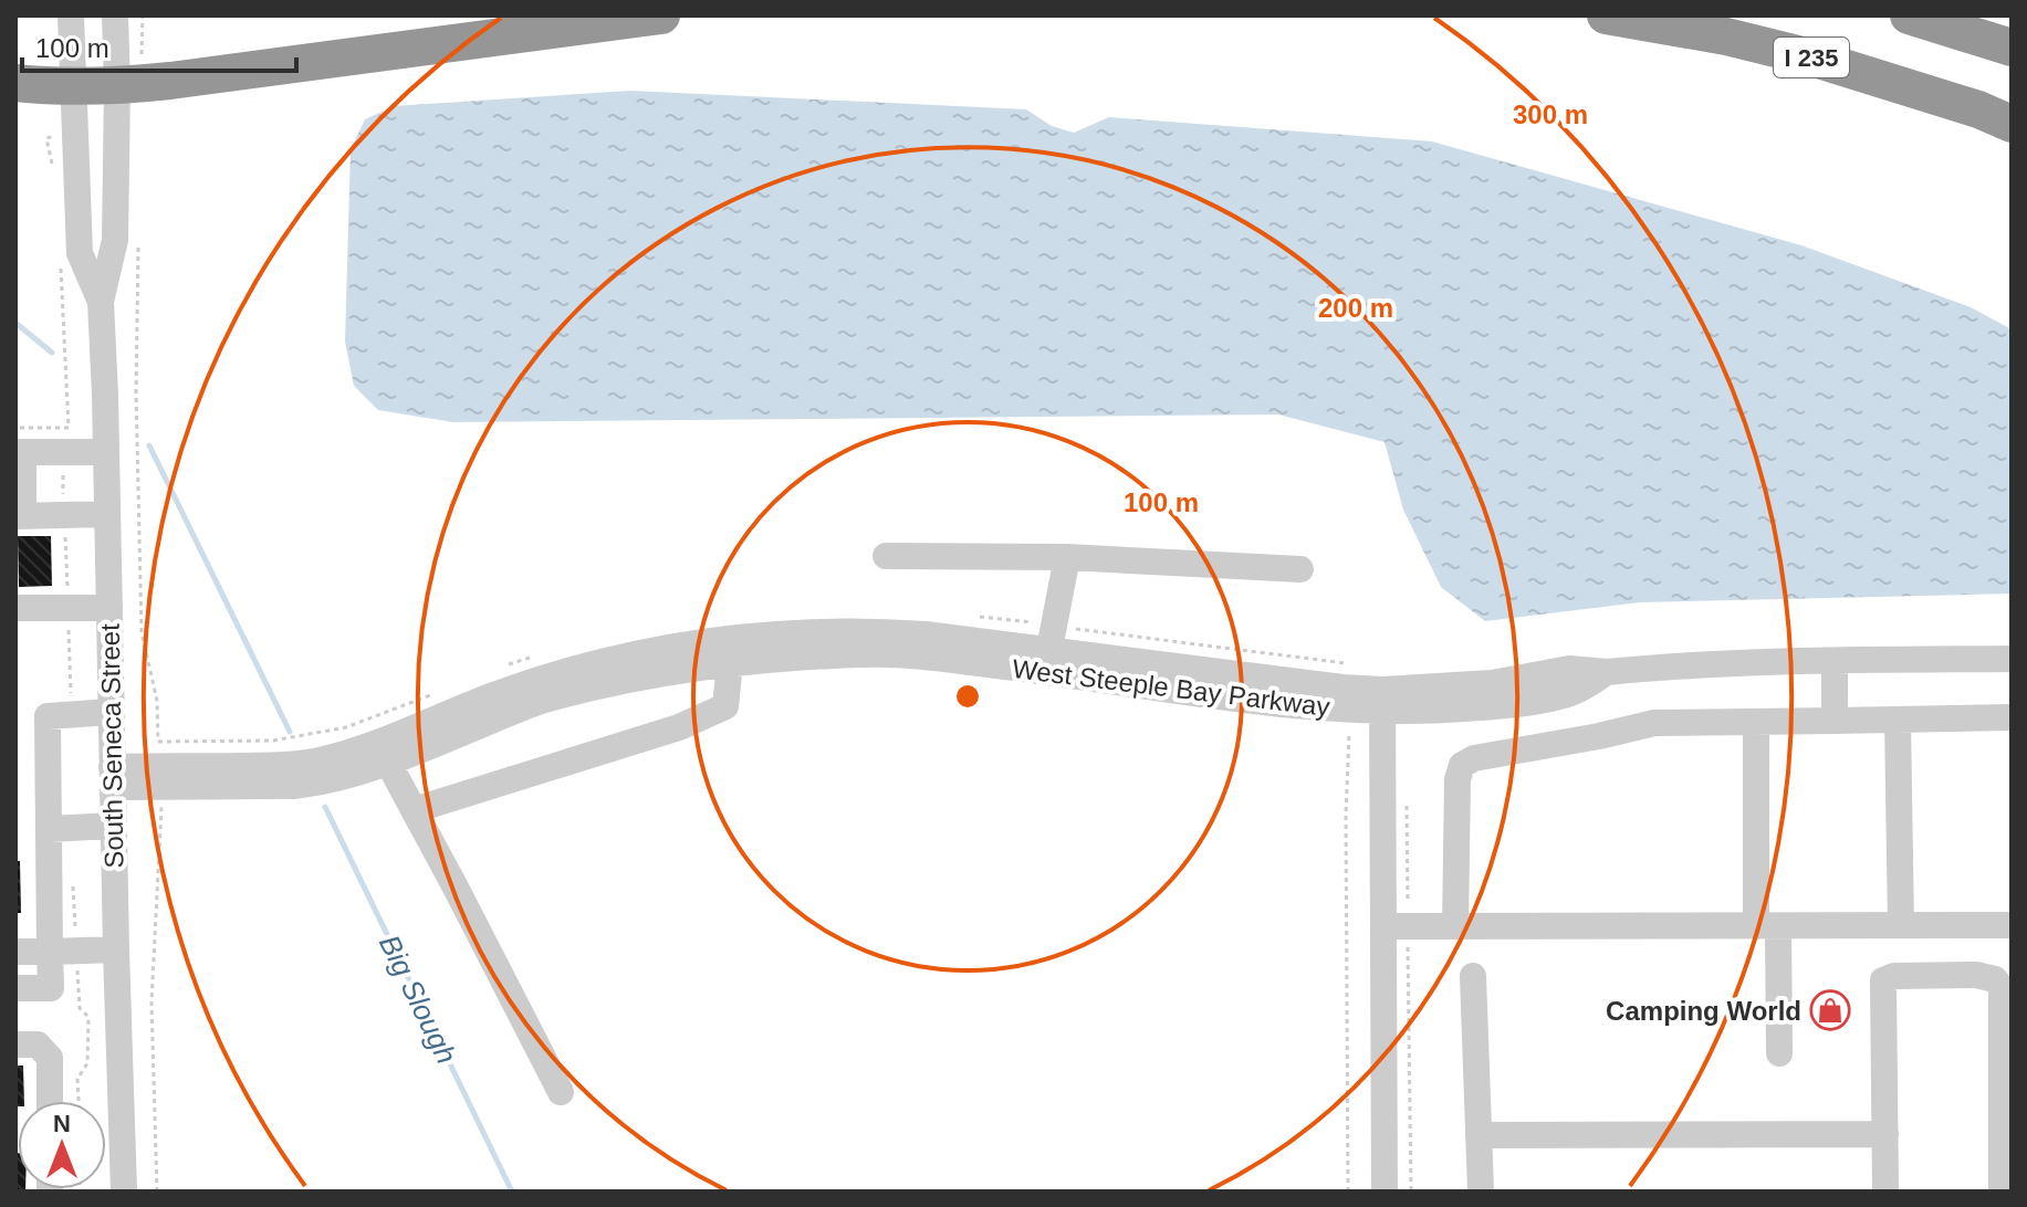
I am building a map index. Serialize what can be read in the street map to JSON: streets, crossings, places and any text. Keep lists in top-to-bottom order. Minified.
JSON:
{"streets":{"highway":["I 235"],"street":["West Steeple Bay Parkway","South Seneca Street"]},"crossings":[["West Steeple Bay Parkway","South Seneca Street"]],"water":["Big Slough"],"places":{"shop":["Camping World"]},"scale_bar":"100 m","north":"top","rings":["300 m","200 m","100 m"]}
